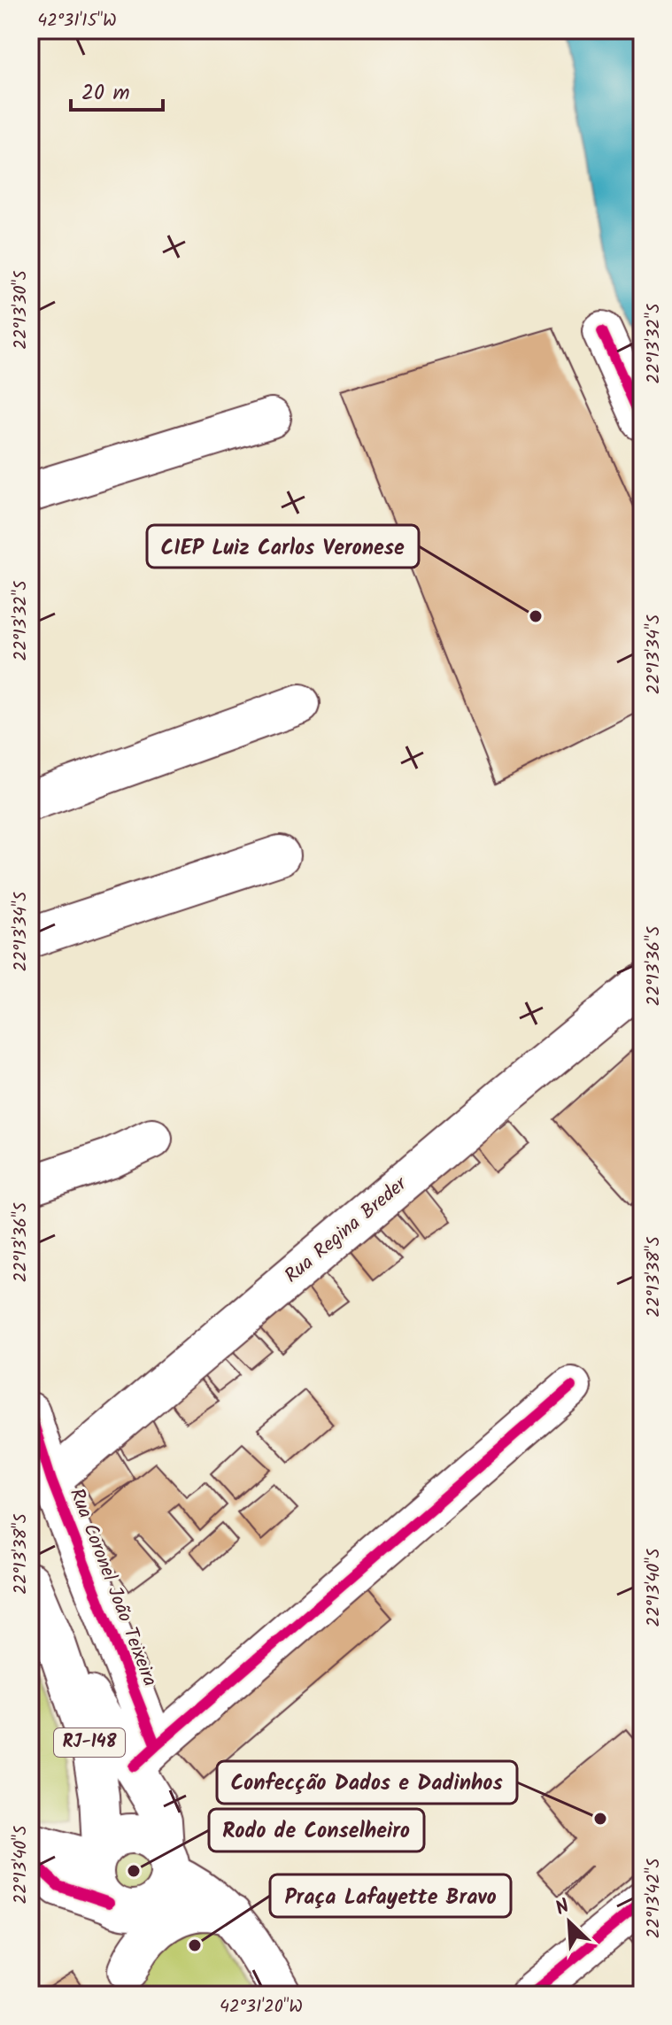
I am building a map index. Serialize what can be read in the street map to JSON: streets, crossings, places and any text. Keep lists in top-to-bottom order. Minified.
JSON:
{"streets":{"street":["Rua Regina Breder","Rua Coronel João Teixeira","RJ-148"]},"crossings":[["Rua Regina Breder","Rua Coronel João Teixeira"]],"places":["CIEP Luiz Carlos Veronese","Confecção Dados e Dadinhos","Rodo de Conselheiro","Praça Lafayette Bravo"],"scale_bar":"20 m","north":"top left","coordinates":["42°31'15\"W","22°13'30\"S","22°13'32\"S","22°13'34\"S","22°13'36\"S","22°13'38\"S","22°13'40\"S","22°13'42\"S","42°31'20\"W"]}
